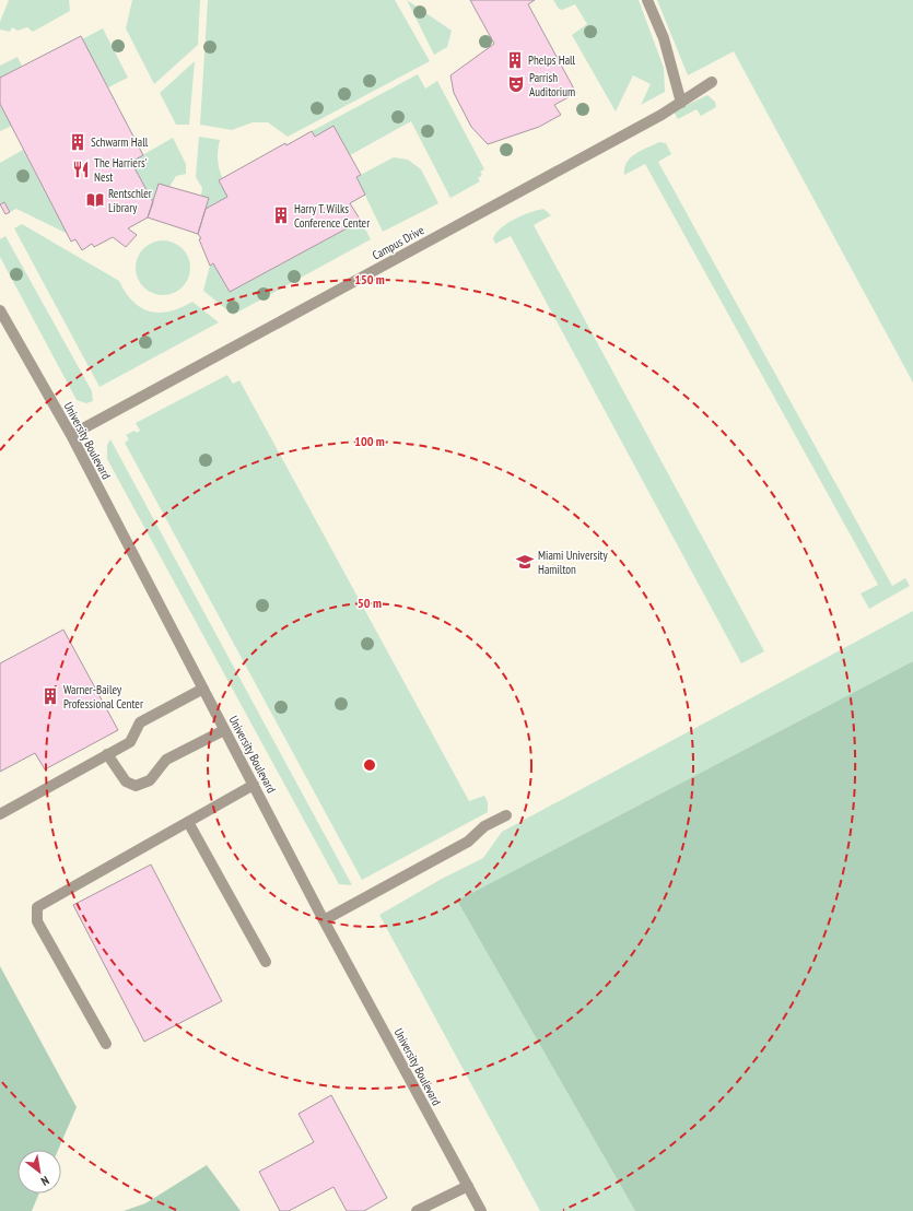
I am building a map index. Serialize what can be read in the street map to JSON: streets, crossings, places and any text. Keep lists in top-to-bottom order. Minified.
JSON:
{"streets":{"street":["Campus Drive","University Boulevard"]},"crossings":[["Campus Drive","University Boulevard"]],"places":{"building":["Phelps Hall","Schwarm Hall","Harry T. Wilks Conference Center","Warner-Bailey Professional Center"],"theatre":["Parrish Auditorium"],"restaurant":["The Harriers' Nest"],"library":["Rentschler Library"],"school or university":["Miami University Hamilton"]},"north":"bottom right","rings":["150 m","100 m","50 m"]}
